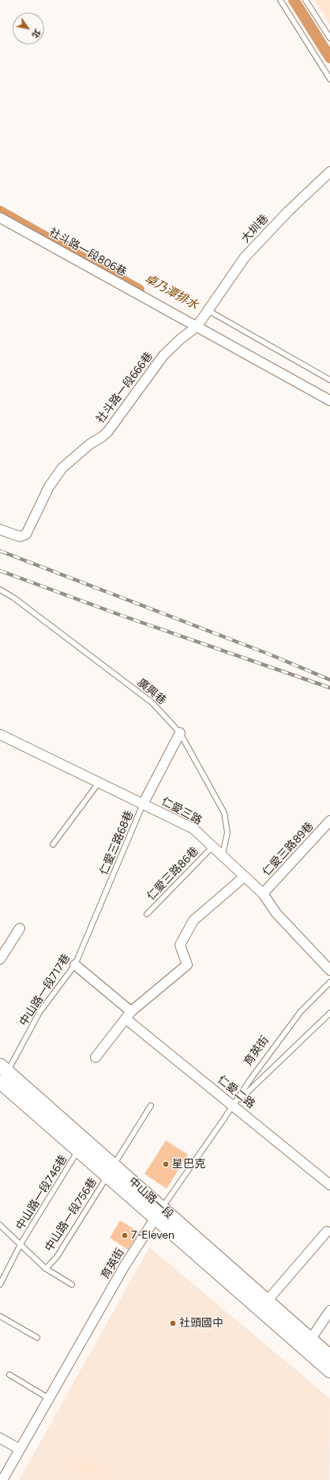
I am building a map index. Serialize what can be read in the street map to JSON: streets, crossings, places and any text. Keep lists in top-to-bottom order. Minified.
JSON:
{"streets":{"main road":["中山路一段"],"street":["大圳巷","社斗路一段806巷","社斗路一段666巷","仁愛三路","仁愛三路89巷","育英街","仁愛二路"],"lane":["廣興巷","仁愛三路68巷","仁愛三路86巷","中山路一段717巷","中山路一段746巷","中山路一段756巷"]},"crossings":[["大圳巷","社斗路一段806巷"],["大圳巷","社斗路一段666巷"],["社斗路一段806巷","社斗路一段666巷"],["廣興巷","仁愛三路"],["仁愛三路","仁愛三路68巷"],["仁愛三路","仁愛三路89巷"],["仁愛三路","仁愛三路86巷"],["仁愛三路68巷","中山路一段717巷"],["中山路一段717巷","仁愛二路"],["中山路一段717巷","中山路一段"],["育英街","仁愛二路"],["育英街","中山路一段"],["中山路一段746巷","中山路一段"],["中山路一段","中山路一段756巷"]],"water":["卓乃潭排水"],"places":["星巴克","7-Eleven","社頭國中"],"north":"bottom right"}
